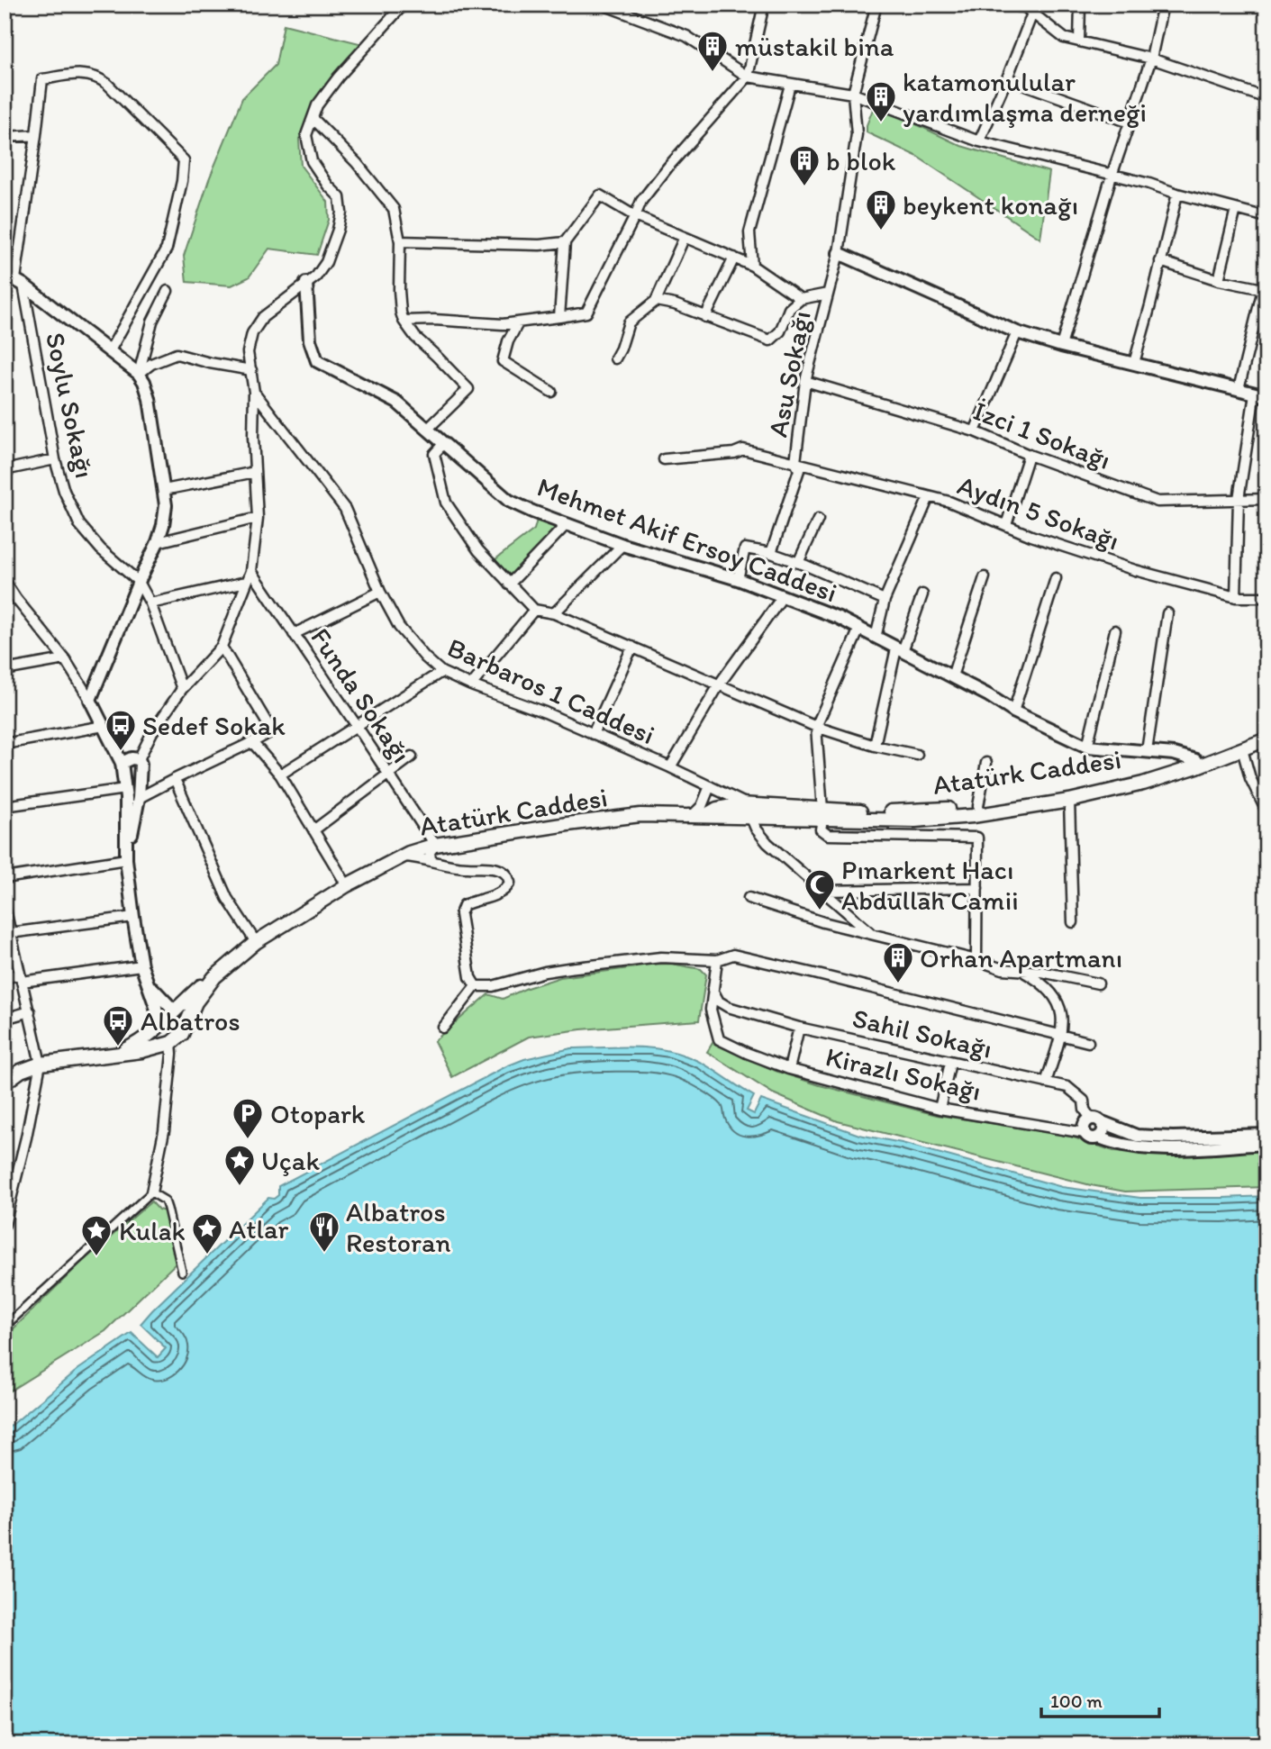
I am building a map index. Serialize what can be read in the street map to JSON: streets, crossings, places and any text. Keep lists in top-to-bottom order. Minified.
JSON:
{"streets":{"main road":["Atatürk Caddesi"],"street":["Asu Sokağı","Soylu Sokağı","İzci 1 Sokağı","Aydın 5 Sokağı","Mehmet Akif Ersoy Caddesi","Barbaros 1 Caddesi","Funda Sokağı","Sahil Sokağı","Kirazlı Sokağı"]},"crossings":[["Asu Sokağı","İzci 1 Sokağı"],["Asu Sokağı","Aydın 5 Sokağı"],["Mehmet Akif Ersoy Caddesi","Atatürk Caddesi"],["Barbaros 1 Caddesi","Atatürk Caddesi"],["Funda Sokağı","Atatürk Caddesi"],["Sahil Sokağı","Kirazlı Sokağı"]],"places":{"building":["müstakil bina","katamonulular yardımlaşma derneği","b blok","beykent konağı","Orhan Apartmanı"],"bus stop":["Sedef Sokak","Albatros"],"mosque":["Pınarkent Hacı Abdullah Camii"],"parking":["Otopark"],"place":["Uçak","Atlar","Kulak"],"restaurant":["Albatros Restoran"]},"scale_bar":"100 m"}
